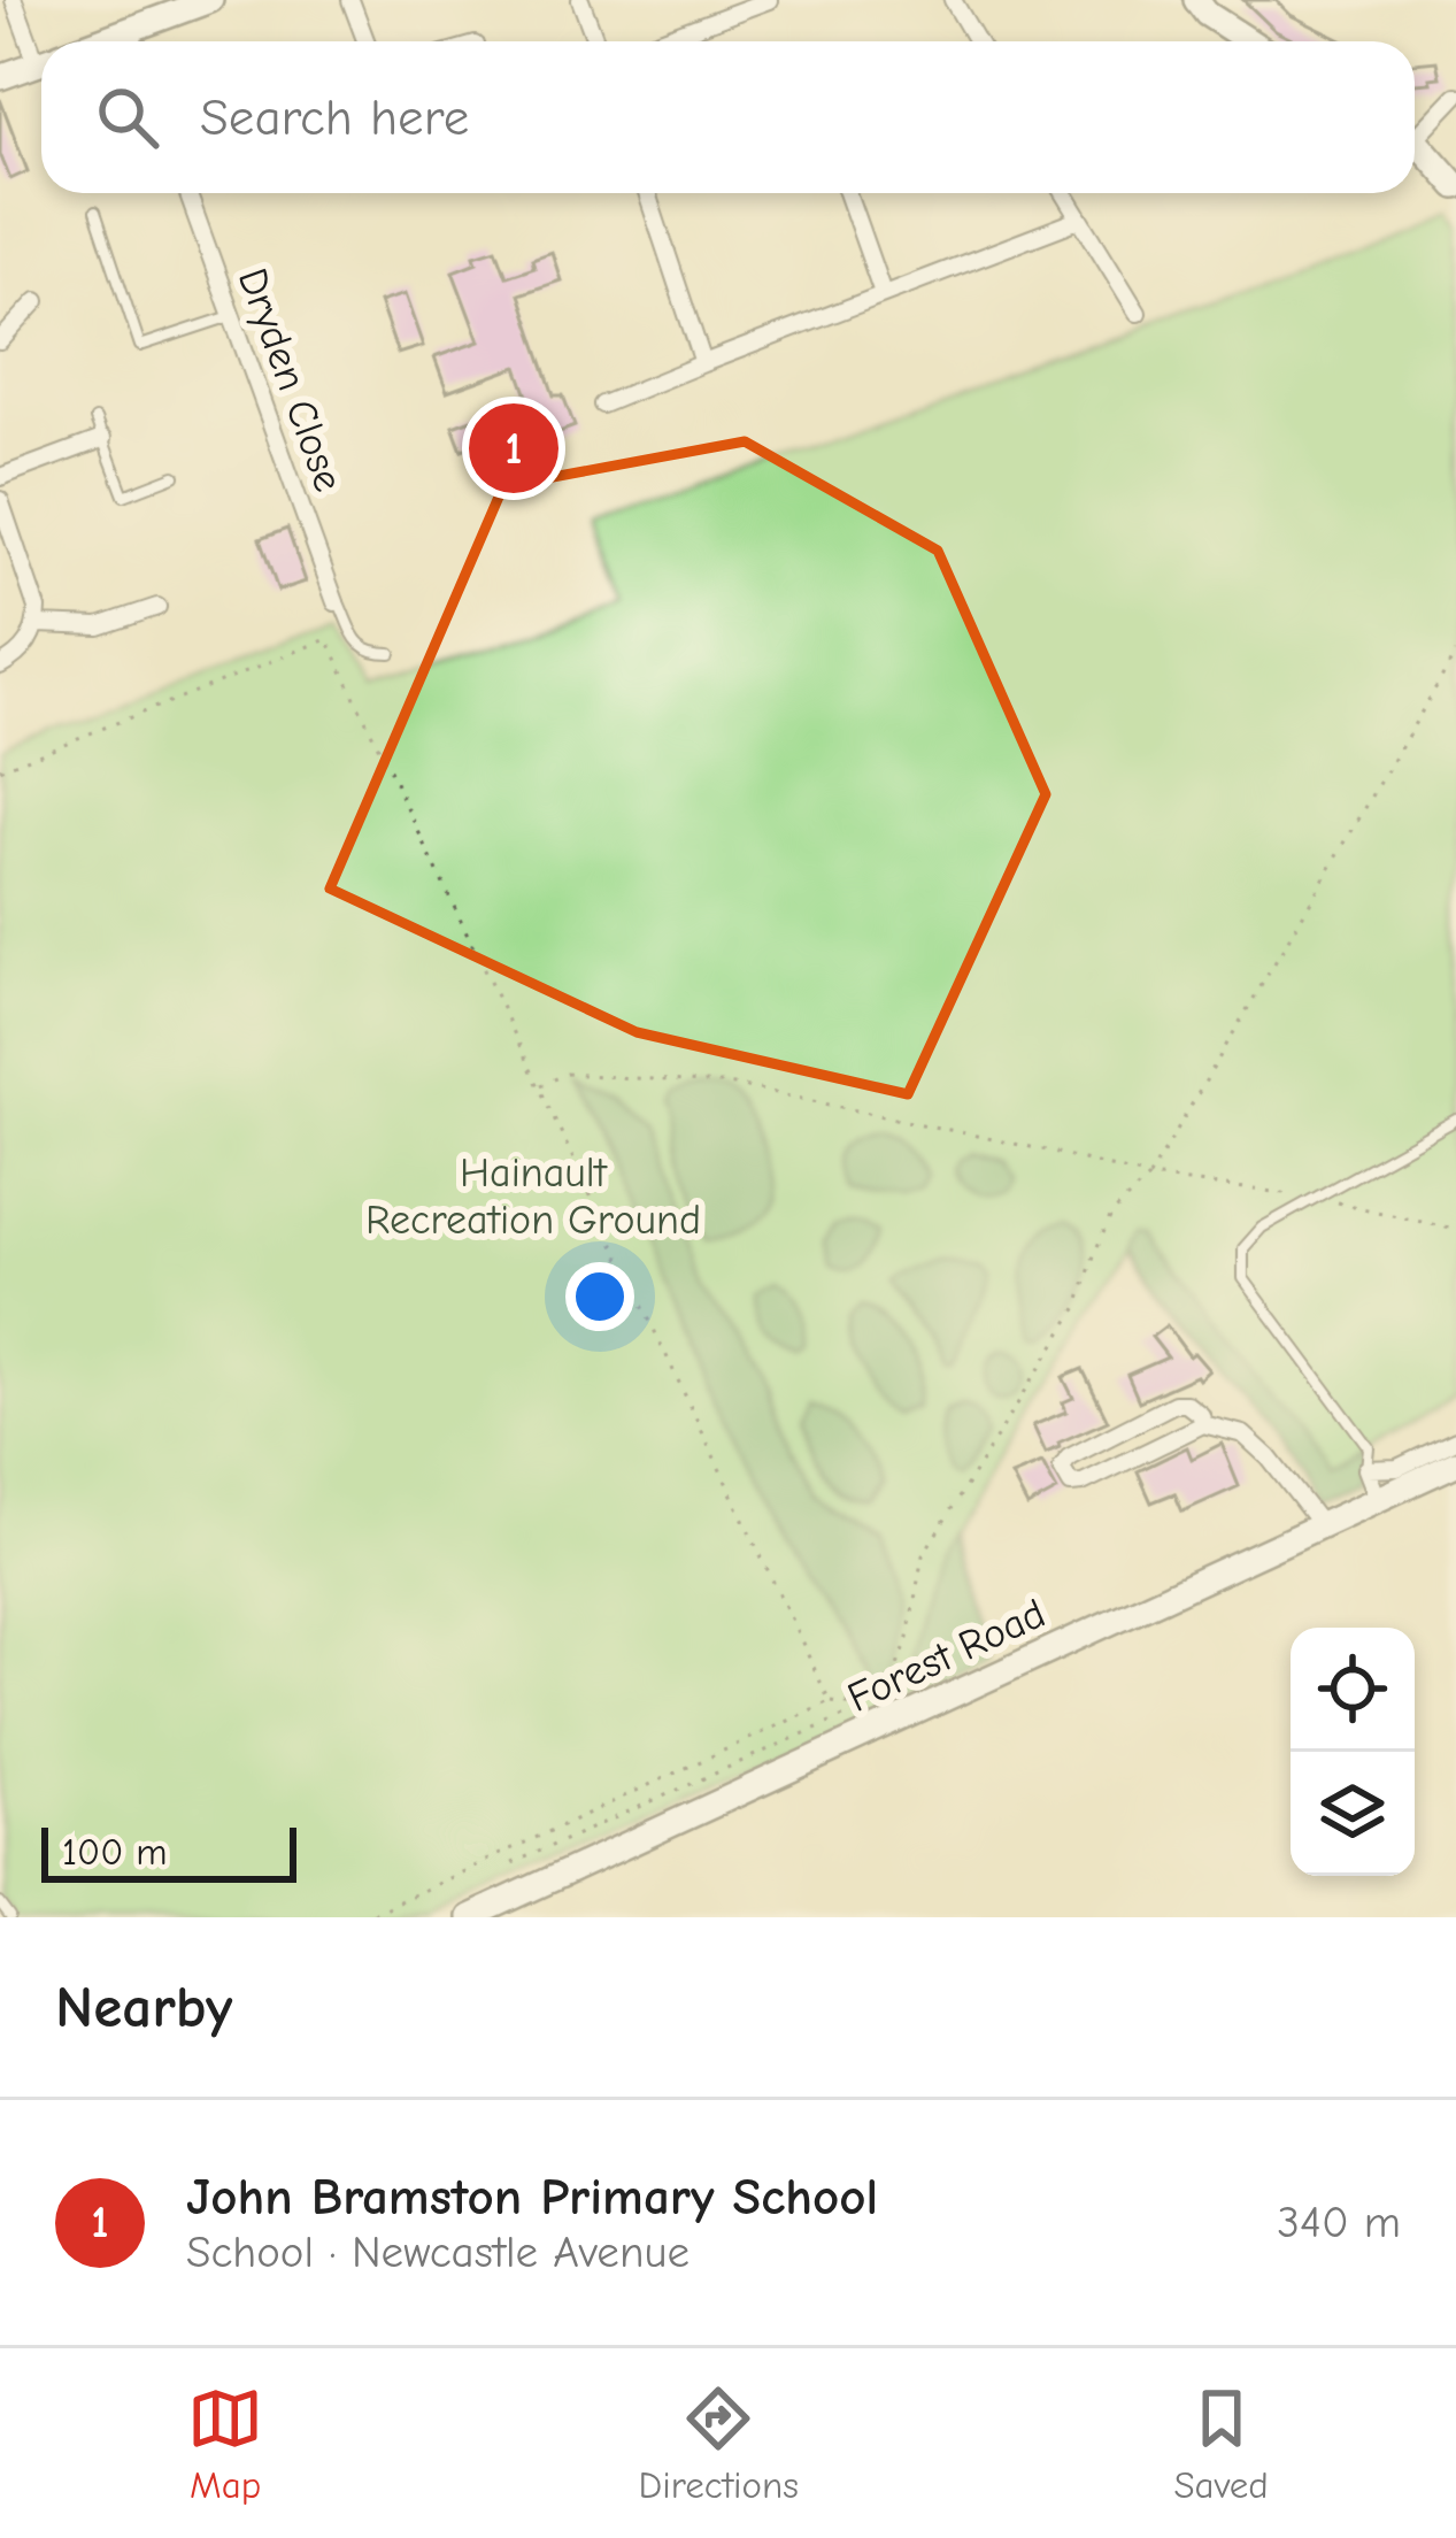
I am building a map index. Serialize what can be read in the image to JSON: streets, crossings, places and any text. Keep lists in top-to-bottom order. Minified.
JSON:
{"streets":{"street":["Dryden Close","Forest Road"]},"parks":["Hainault Recreation Ground"],"scale_bar":"100 m","page":{"search":"Search here","pins":"1","scale":"100 m","heading":"Nearby","list":[{"mark":"1","name":"John Bramston Primary School","note":"School · Newcastle Avenue","value":"340 m"}],"nav":["Map","Directions","Saved"]}}
